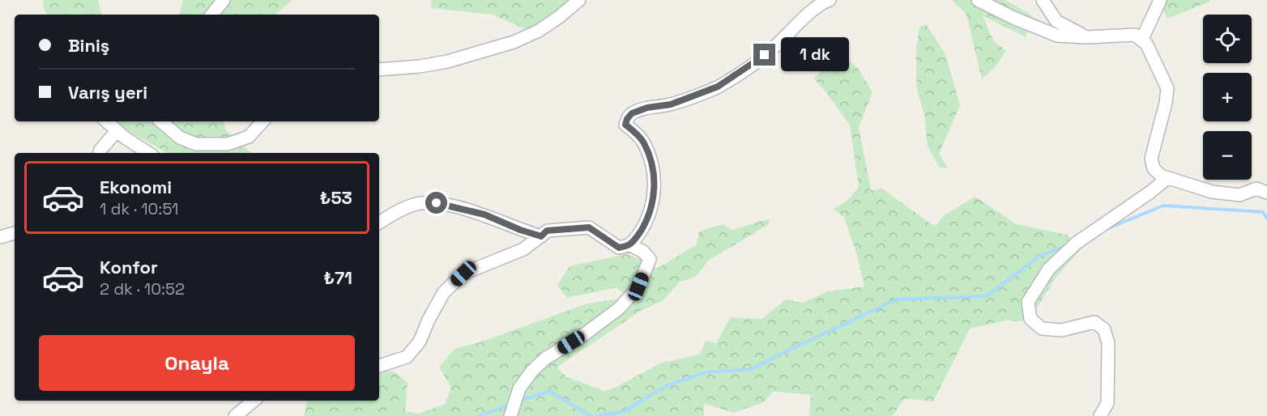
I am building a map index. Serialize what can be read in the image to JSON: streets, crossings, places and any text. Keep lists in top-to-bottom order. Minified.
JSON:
{"page":{"map_buttons":["+","−"],"banner":["Biniş","Varış yeri"],"bubble":"1 dk","list":[{"name":"Ekonomi","note":"1 dk · 10:51","value":"₺53"},{"name":"Konfor","note":"2 dk · 10:52","value":"₺71"}],"buttons":"Onayla"}}
